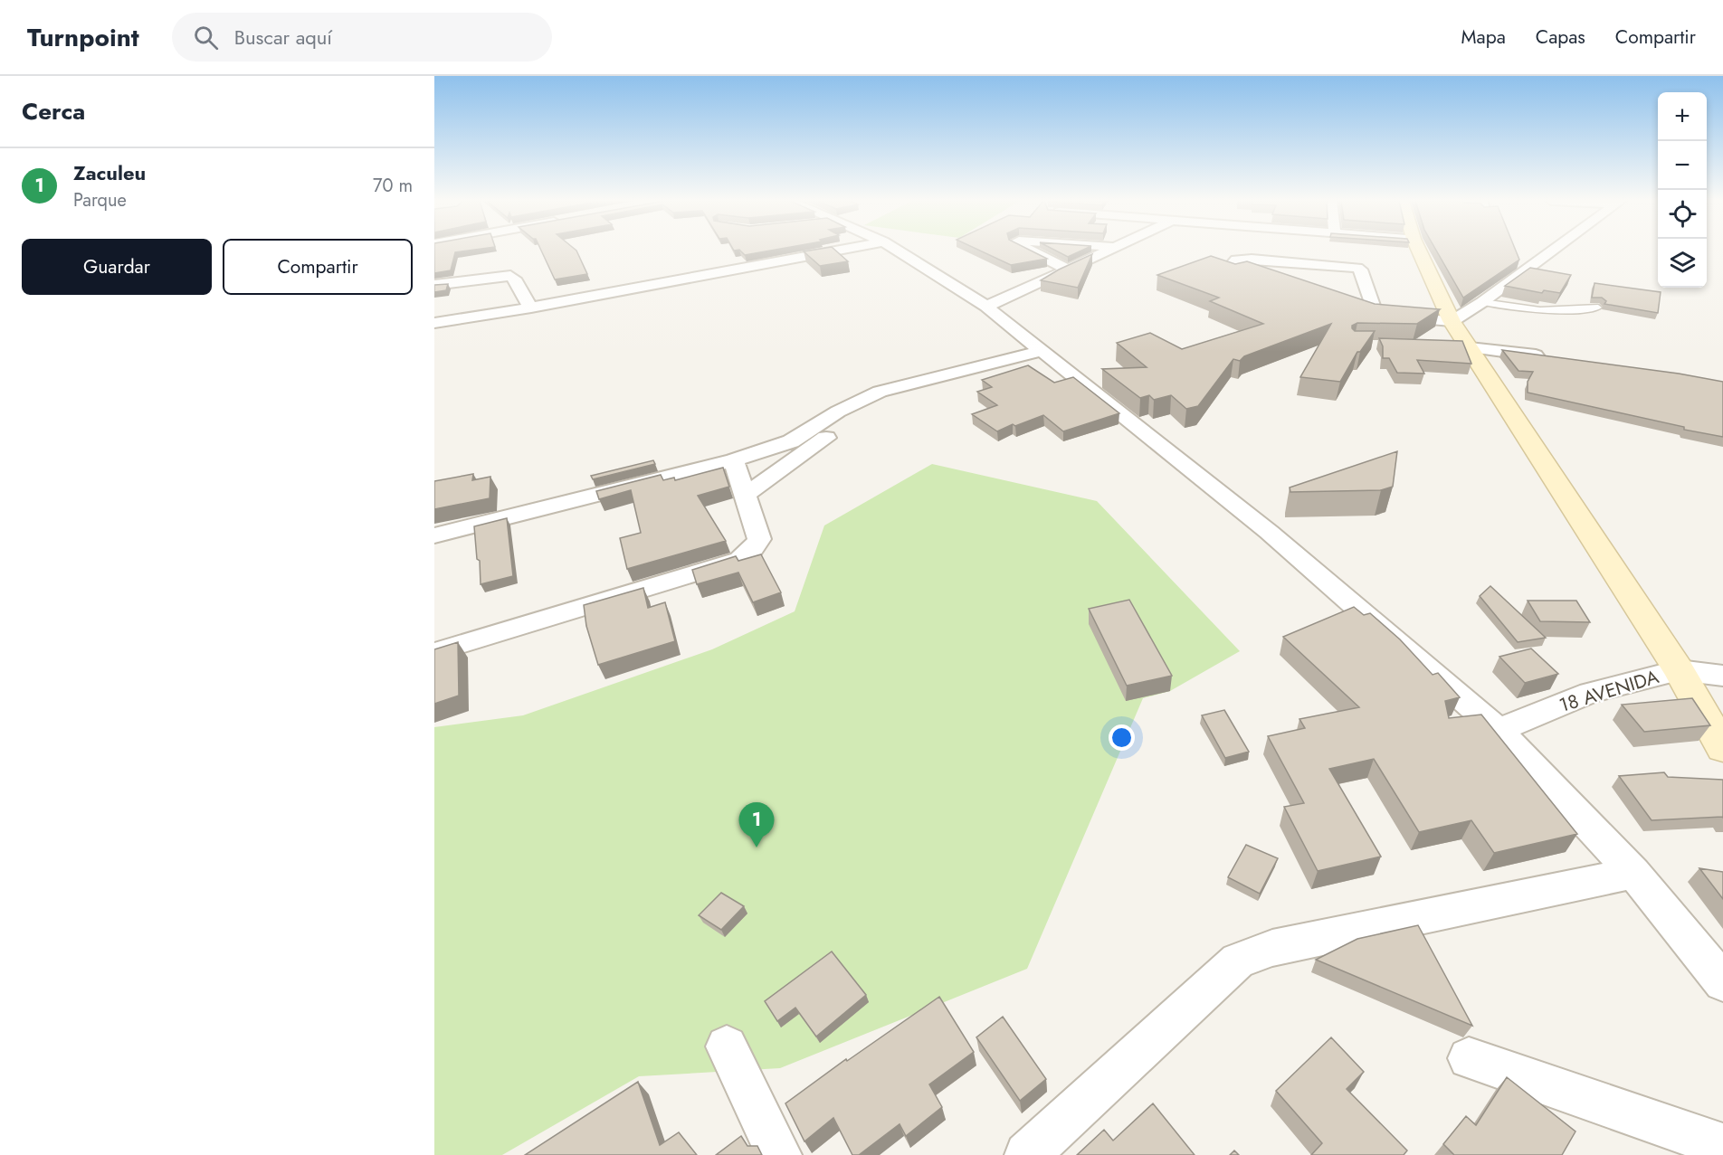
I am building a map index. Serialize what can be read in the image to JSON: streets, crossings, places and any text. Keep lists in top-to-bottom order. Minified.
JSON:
{"streets":{"street":["18 AVENIDA"]},"page":{"header":"Turnpoint","search":"Buscar aquí","nav":["Mapa","Capas","Compartir"],"heading":"Cerca","map_buttons":["+","−"],"list":[{"mark":"1","name":"Zaculeu","note":"Parque","value":"70 m"}],"buttons":["Guardar","Compartir"],"pins":"1"}}
